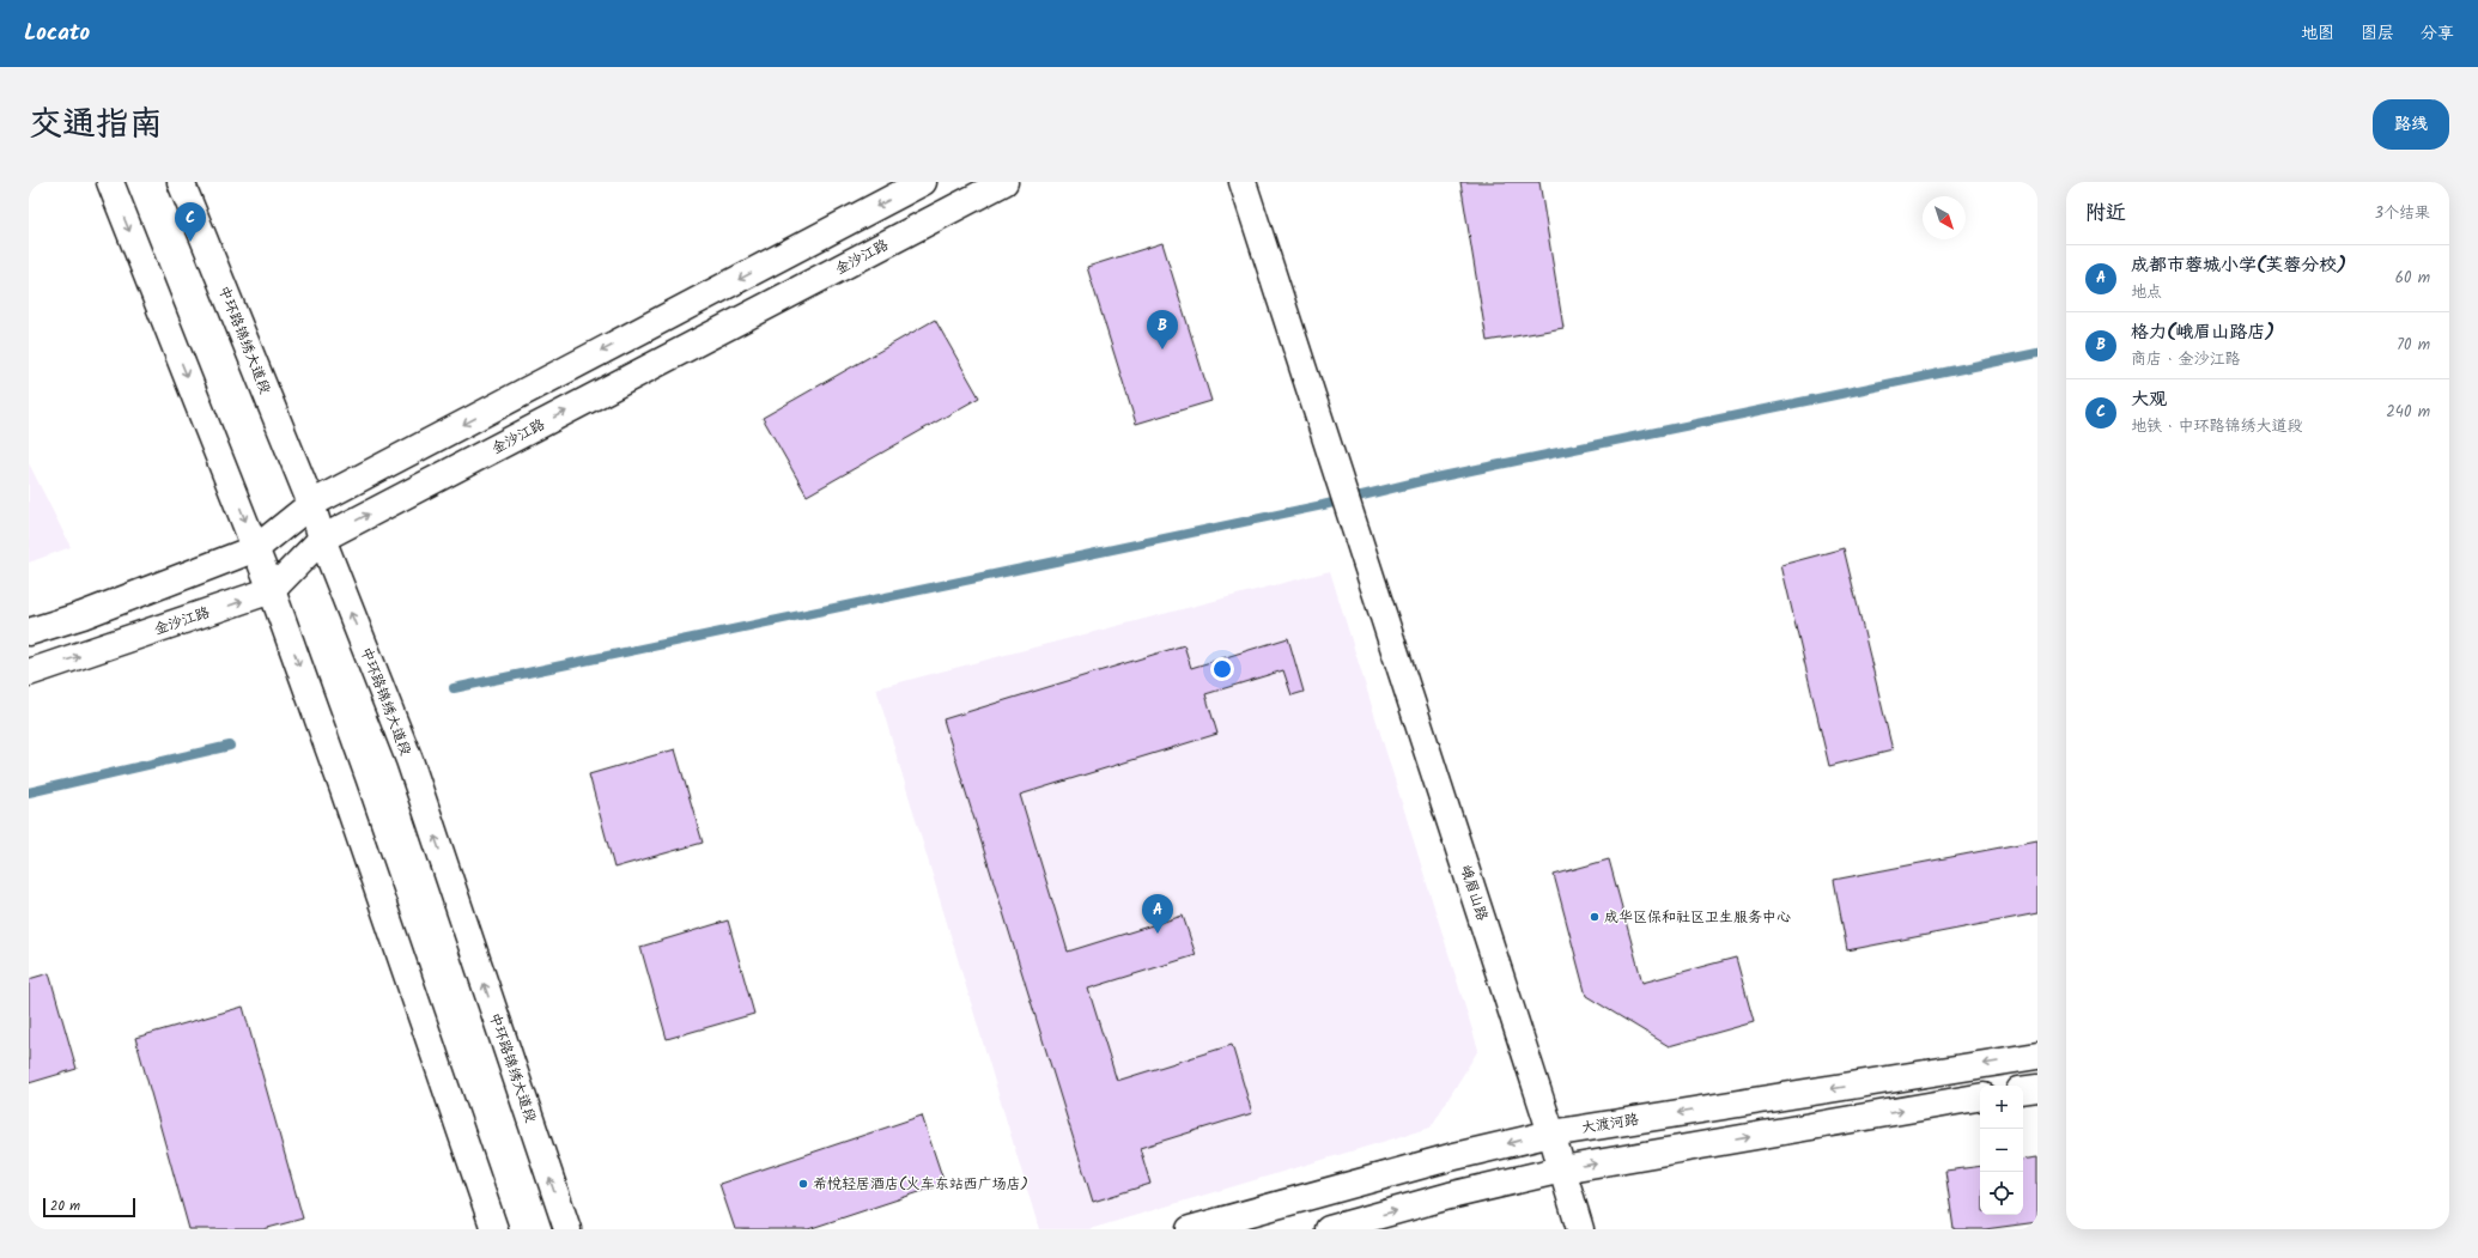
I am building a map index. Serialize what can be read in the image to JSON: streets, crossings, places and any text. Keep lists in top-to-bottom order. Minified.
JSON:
{"streets":{"street":["金沙江路","中环路锦绣大道段","峨眉山路","大渡河路"]},"crossings":[["金沙江路","中环路锦绣大道段"],["峨眉山路","大渡河路"]],"places":["成华区保和社区卫生服务中心","希悦轻居酒店(火车东站西广场店)"],"scale_bar":"20 m","north":"bottom right","page":{"header":"Locato","nav":["地图","图层","分享"],"title":"交通指南","buttons":"路线","heading":["附近","3个结果"],"pins":["C","B","A"],"list":[{"mark":"A","name":"成都市蓉城小学(芙蓉分校)","note":"地点","value":"60 m"},{"mark":"B","name":"格力(峨眉山路店)","note":"商店 · 金沙江路","value":"70 m"},{"mark":"C","name":"大观","note":"地铁 · 中环路锦绣大道段","value":"240 m"}],"map_buttons":["+","−"],"scale":"20 m"}}
